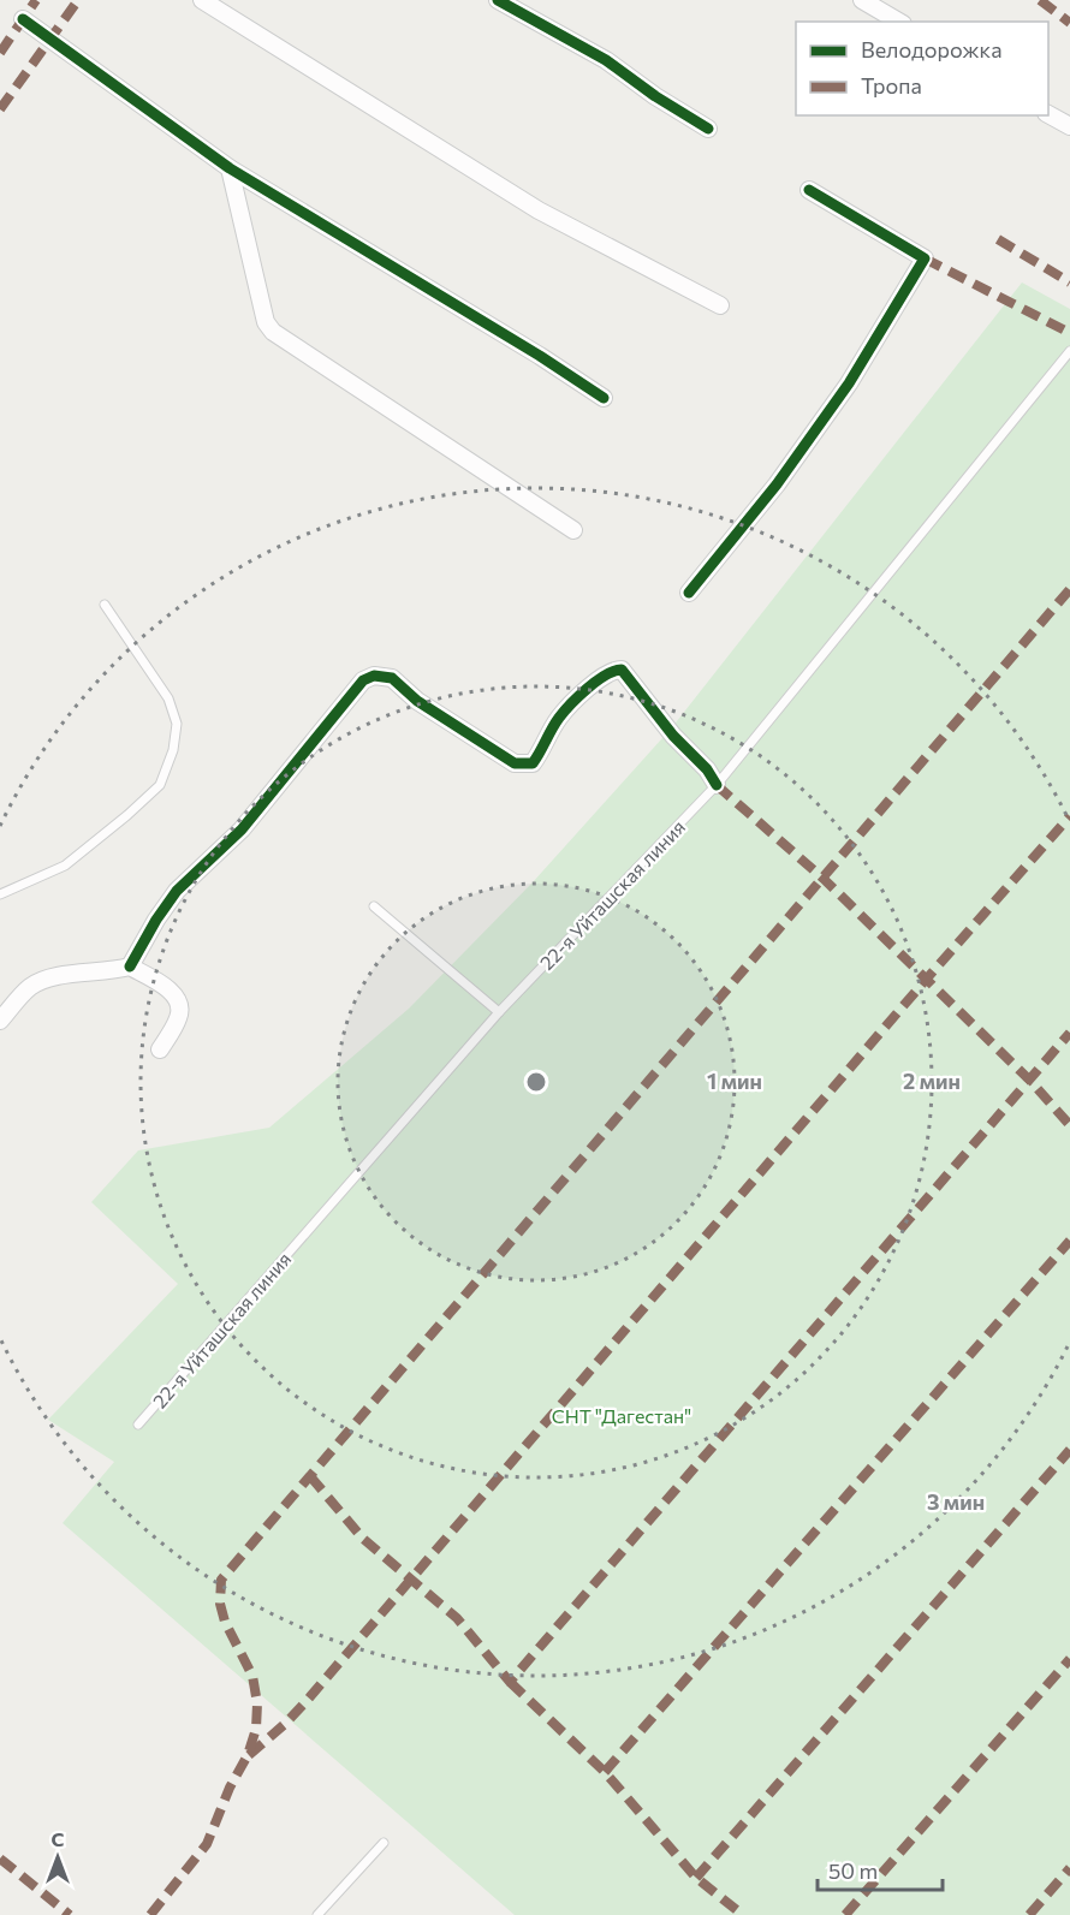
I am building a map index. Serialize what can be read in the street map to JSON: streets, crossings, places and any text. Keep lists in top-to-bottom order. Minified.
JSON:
{"streets":{"lane":["22-я Уйташская линия"]},"parks":["СНТ \"Дагестан\""],"legend":["Велодорожка","Тропа"],"scale_bar":"50 m","north":"top","rings":["1 мин","2 мин","3 мин"]}
